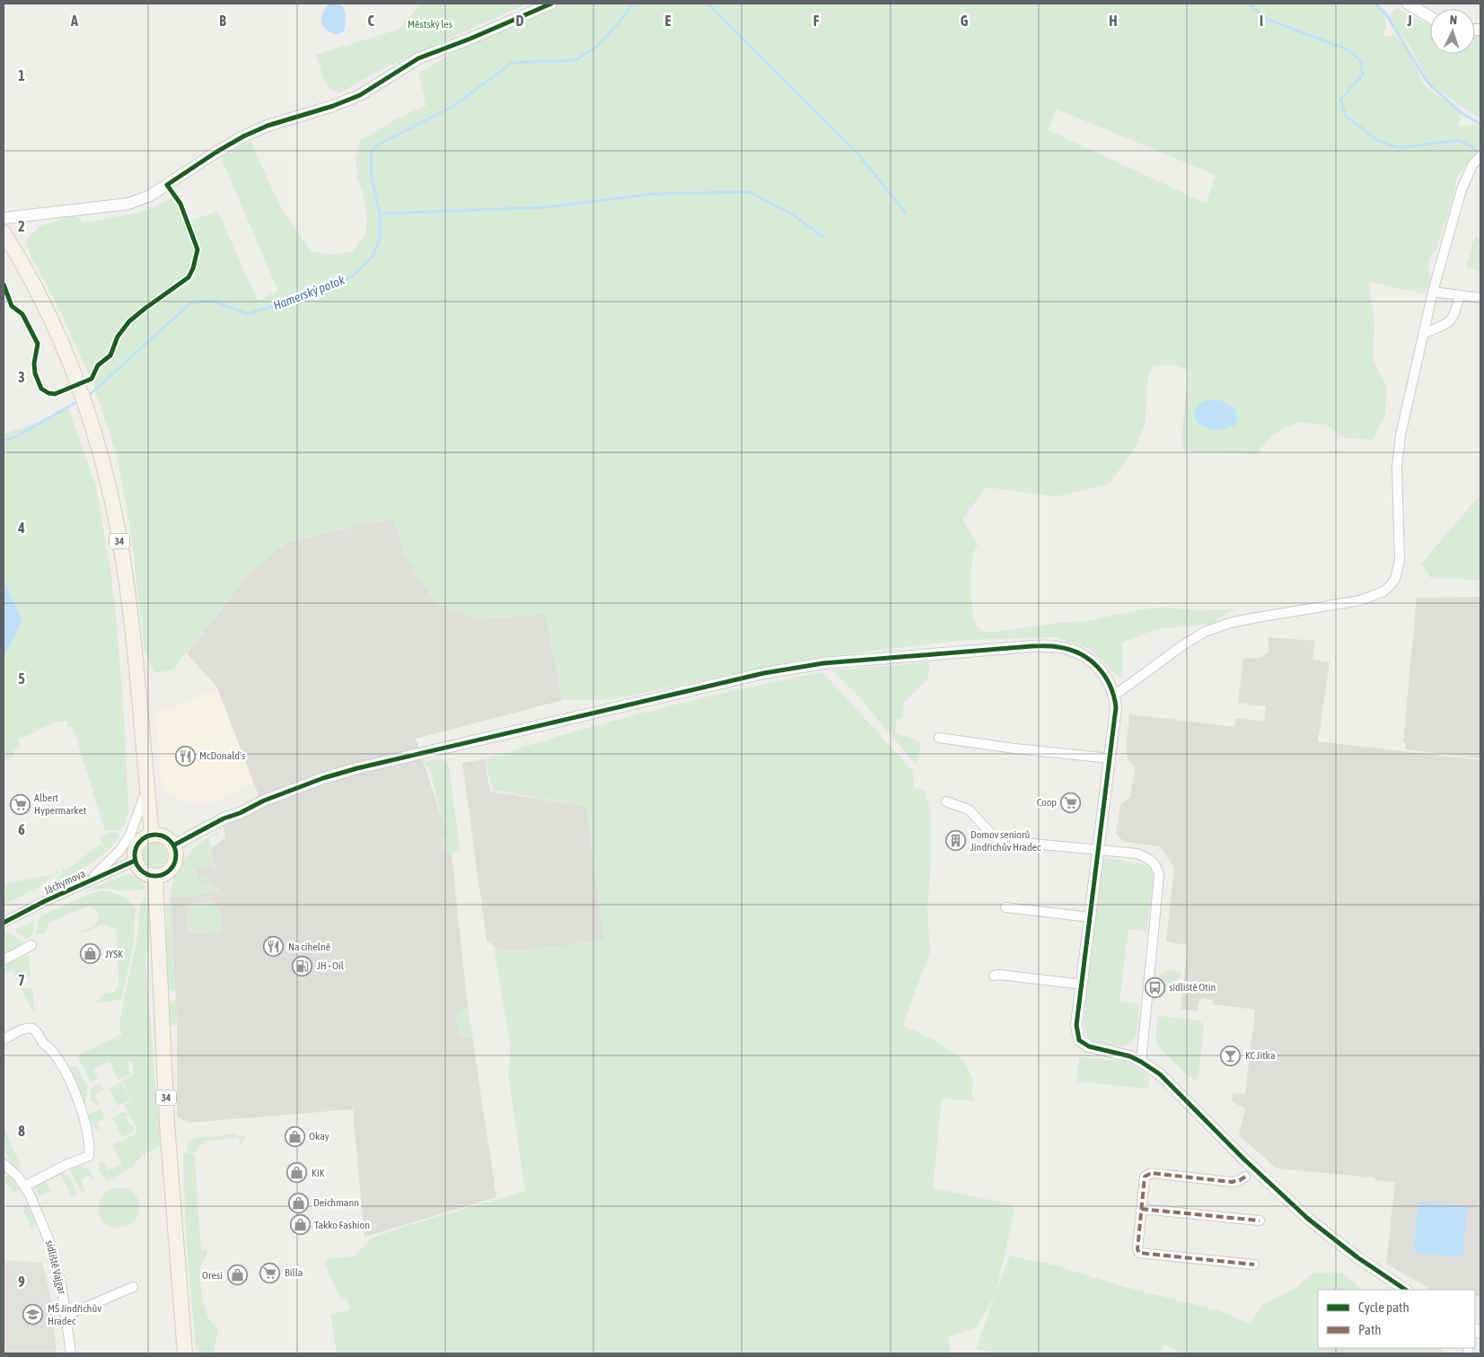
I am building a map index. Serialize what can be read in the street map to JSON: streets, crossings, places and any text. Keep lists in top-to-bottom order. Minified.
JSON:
{"streets":{"main road":["34"],"street":["Jáchymova","sídliště Vajgar"]},"crossings":[["34","Jáchymova"]],"water":["Hamerský potok"],"parks":["Městský les"],"places":{"restaurant":["McDonald's","Na cihelně"],"supermarket":["Coop","Albert Hypermarket","Billa"],"building":["Domov seniorů Jindřichův Hradec"],"shop":["JYSK","Okay","KiK","Deichmann","Takko Fashion","Oresi"],"fuel station":["JH - Oil"],"bus stop":["sídliště Otín"],"bar":["KC Jitka"],"school or university":["MŠ Jindřichův Hradec"]},"legend":["Cycle path","Path"],"north":"top","grid":{"columns":["A","B","C","D","E","F","G","H","I","J"],"rows":["1","2","3","4","5","6","7","8","9"]}}
